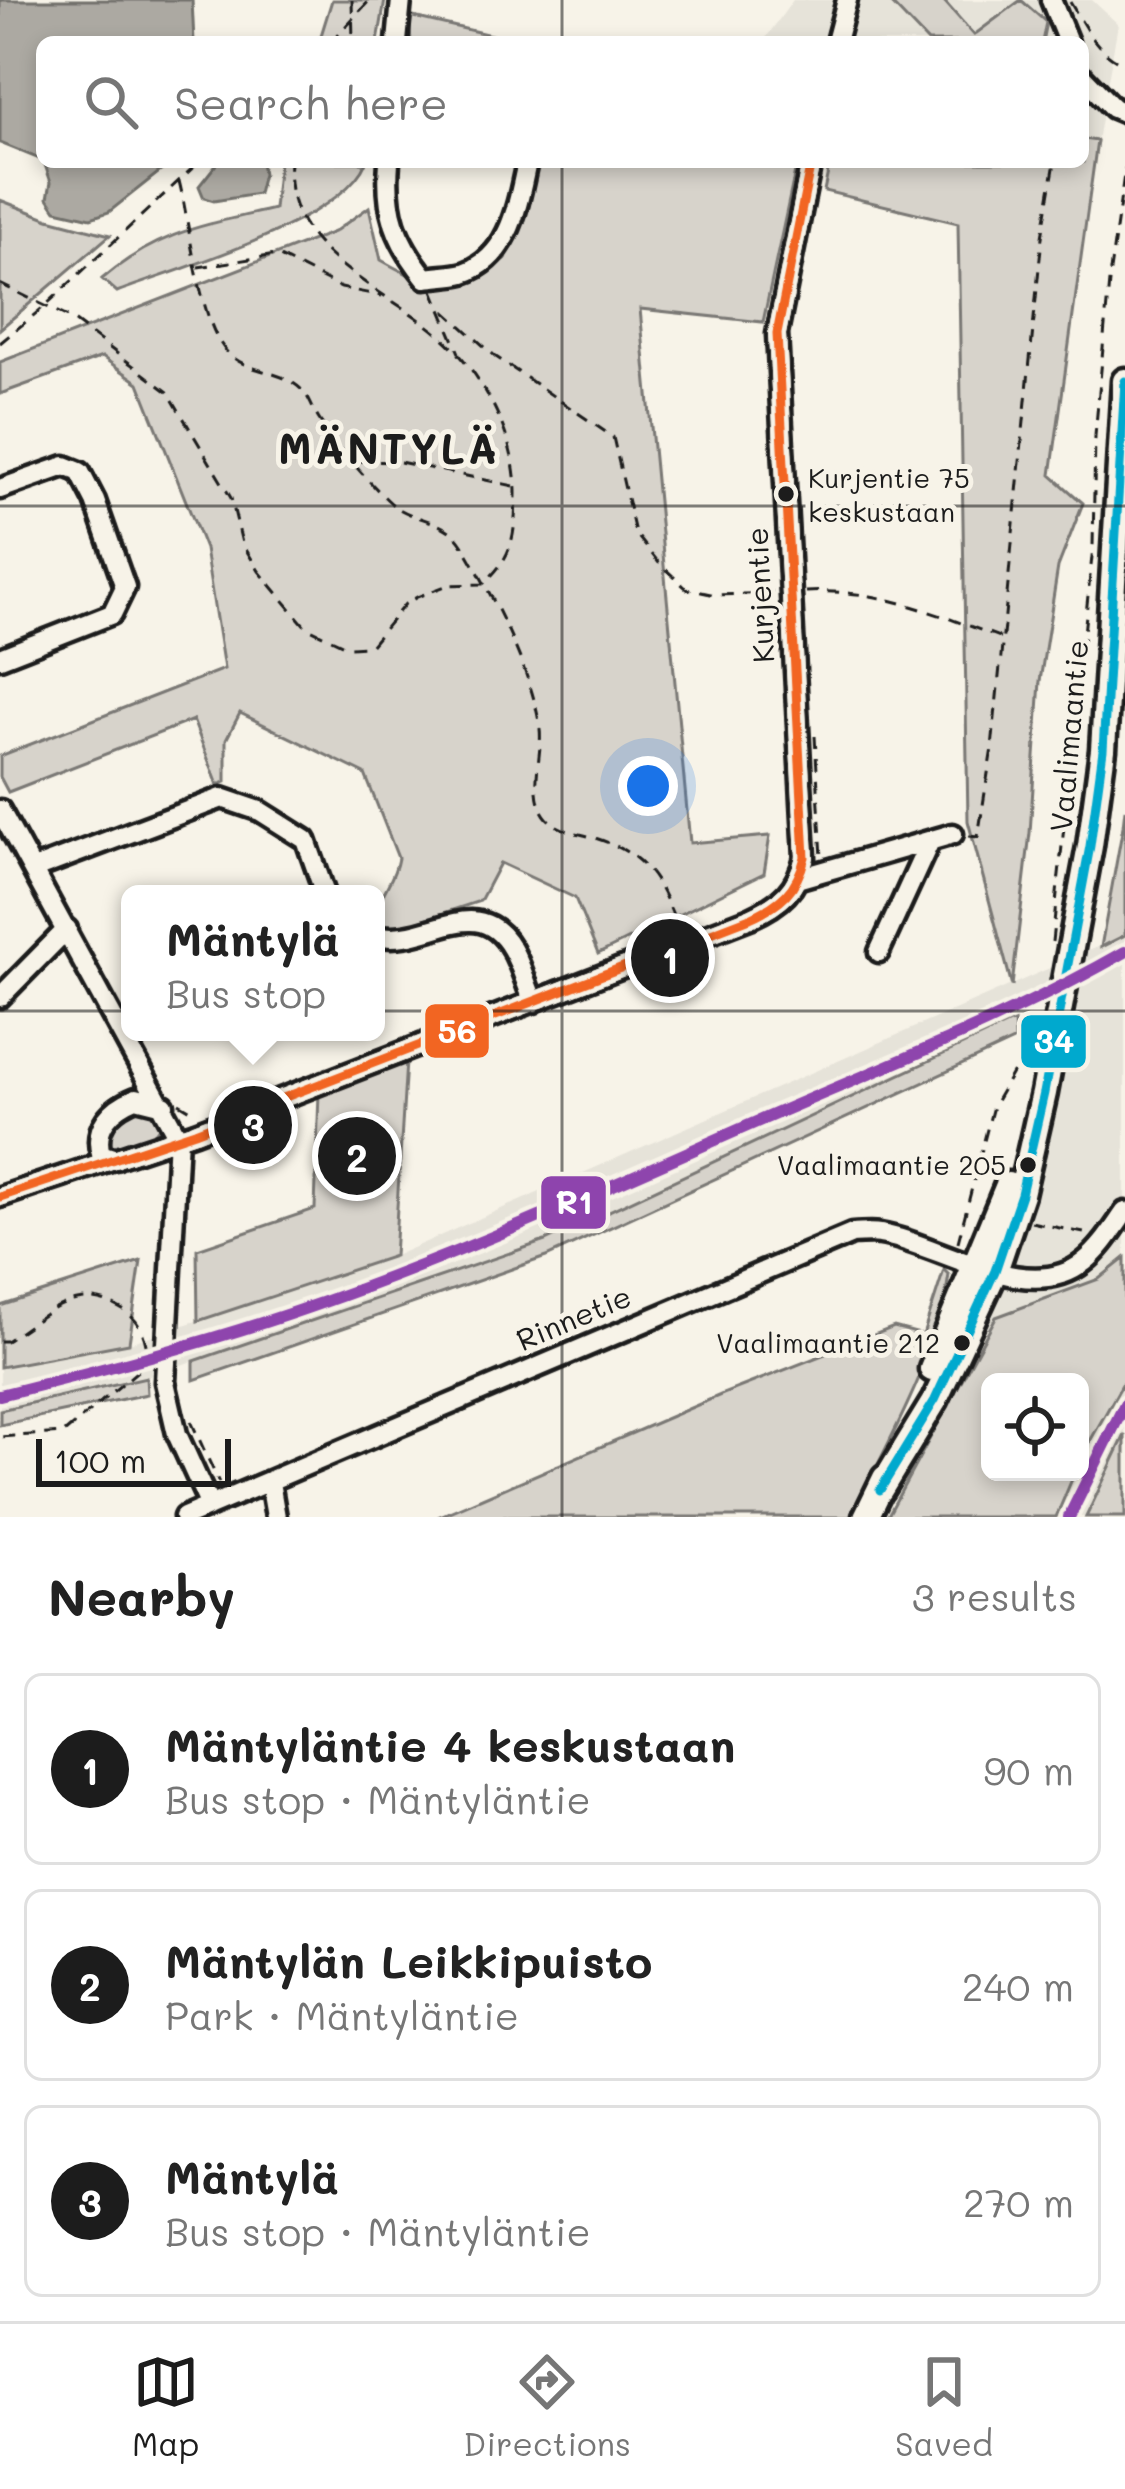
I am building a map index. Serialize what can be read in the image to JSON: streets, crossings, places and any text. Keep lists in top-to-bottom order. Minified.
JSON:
{"streets":{"main road":["Vaalimaantie"],"street":["Kurjentie","Rinnetie"]},"crossings":[["Vaalimaantie","Rinnetie"]],"districts":["MÄNTYLÄ"],"places":["Kurjentie 75 keskustaan","Vaalimaantie 205","Vaalimaantie 212"],"lines":["transit line 56","transit line 34","transit line R1"],"scale_bar":"100 m","page":{"search":"Search here","popup":["Mäntylä","Bus stop"],"pins":["1","3","2"],"scale":"100 m","heading":["Nearby","3 results"],"list":[{"mark":"1","name":"Mäntyläntie 4 keskustaan","note":"Bus stop · Mäntyläntie","value":"90 m"},{"mark":"2","name":"Mäntylän Leikkipuisto","note":"Park · Mäntyläntie","value":"240 m"},{"mark":"3","name":"Mäntylä","note":"Bus stop · Mäntyläntie","value":"270 m"}],"nav":["Map","Directions","Saved"]}}
